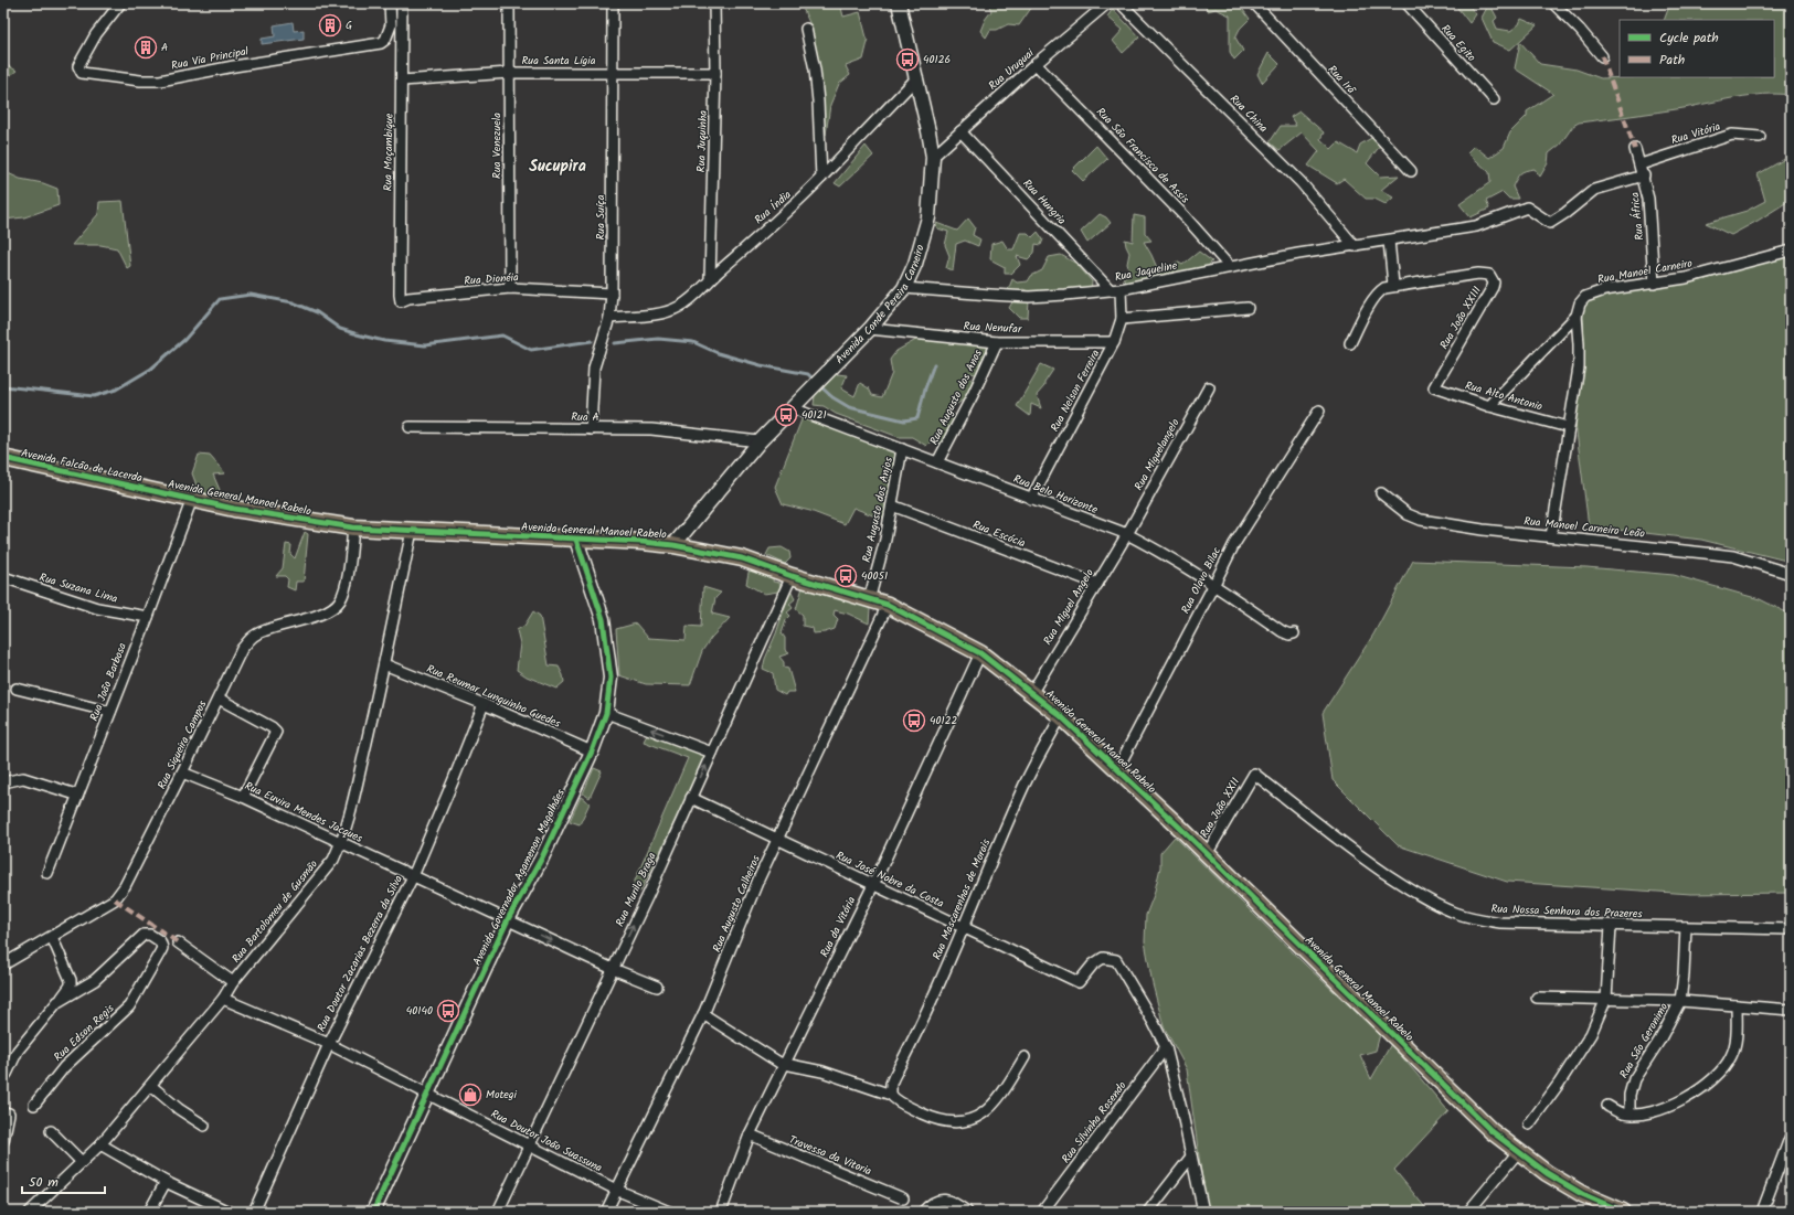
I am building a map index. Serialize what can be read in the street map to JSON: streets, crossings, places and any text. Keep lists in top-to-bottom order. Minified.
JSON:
{"streets":{"main road":["Avenida Conde Pereira Carneiro","Avenida Falcão de Lacerda","Avenida General Manoel Rabelo","Avenida Governador Agamenon Magalhães"],"street":["Rua Egito","Rua Via Principal","Rua Santa Lígia","Rua Uruguai","Rua Irã","Rua China","Rua Vitória","Rua Juquinha","Rua Venezuela","Rua Moçambique","Rua São Francisco de Assis","Rua Hungria","Rua Índia","Rua África","Rua Suíça","Rua Jaqueline","Rua Manoel Carneiro","Rua Dionéia","Rua João XXIII","Rua Nenufar","Rua Nelson Ferreira","Rua Alto Antonio","Rua Augusto dos Anos","Rua A","Rua Miguelangelo","Rua Belo Horizonte","Rua Augusto dos Anjos","Rua Manoel Carneiro Leão","Rua Escócia","Rua Olavo Bilac","Rua Suzana Lima","Rua Miguel Angelo","Rua João Barbosa","Rua Reumar Lunguinho Guedes","Rua Siqueira Campos","Rua João XXII","Rua Euvira Mendes Jacques","Rua José Nobre da Costa","Rua Murilo Braga","Rua Mascarenhas de Morais","Rua Augusto Calheiros","Rua Bartolomeu de Gusmão","Rua Nossa Senhora dos Prazeres","Rua da Vitória","Rua Doutor Zacarias Bezerra da Silva","Rua Edson Regis","Rua São Geronimo","Rua Silvinha Rosendo","Rua Doutor João Suassuna","Travessa da Vitoria"]},"crossings":[["Rua Santa Lígia","Rua Juquinha"],["Rua Santa Lígia","Rua Venezuela"],["Rua Santa Lígia","Rua Moçambique"],["Rua Santa Lígia","Rua Suíça"],["Rua Uruguai","Rua São Francisco de Assis"],["Rua Uruguai","Rua Hungria"],["Rua Uruguai","Avenida Conde Pereira Carneiro"],["Rua China","Rua Jaqueline"],["Rua Vitória","Rua África"],["Rua Juquinha","Rua Índia"],["Rua Venezuela","Rua Dionéia"],["Rua Moçambique","Rua Dionéia"],["Rua São Francisco de Assis","Rua Jaqueline"],["Rua Hungria","Rua Jaqueline"],["Rua Hungria","Rua Nelson Ferreira"],["Rua Índia","Rua Suíça"],["Rua África","Rua Jaqueline"],["Rua África","Rua Manoel Carneiro"],["Rua Suíça","Rua Dionéia"],["Rua Suíça","Rua A"],["Rua Jaqueline","Avenida Conde Pereira Carneiro"],["Rua Jaqueline","Rua Nelson Ferreira"],["Avenida Conde Pereira Carneiro","Rua Nenufar"],["Avenida Conde Pereira Carneiro","Rua A"],["Avenida Conde Pereira Carneiro","Rua Belo Horizonte"],["Avenida Conde Pereira Carneiro","Avenida General Manoel Rabelo"],["Rua João XXIII","Rua Alto Antonio"],["Rua Nenufar","Rua Nelson Ferreira"],["Rua Nenufar","Rua Augusto dos Anos"],["Rua Nelson Ferreira","Rua Belo Horizonte"],["Rua Augusto dos Anos","Rua Belo Horizonte"],["Rua Miguelangelo","Rua Belo Horizonte"],["Rua Miguelangelo","Rua Miguel Angelo"],["Avenida Falcão de Lacerda","Avenida General Manoel Rabelo"],["Rua Belo Horizonte","Rua Augusto dos Anjos"],["Rua Belo Horizonte","Rua Olavo Bilac"],["Rua Belo Horizonte","Rua Miguel Angelo"],["Avenida General Manoel Rabelo","Rua Augusto dos Anjos"],["Avenida General Manoel Rabelo","Rua Olavo Bilac"],["Avenida General Manoel Rabelo","Rua Miguel Angelo"],["Avenida General Manoel Rabelo","Rua João Barbosa"],["Avenida General Manoel Rabelo","Rua Siqueira Campos"],["Avenida General Manoel Rabelo","Rua João XXII"],["Avenida General Manoel Rabelo","Avenida Governador Agamenon Magalhães"],["Avenida General Manoel Rabelo","Rua Murilo Braga"],["Avenida General Manoel Rabelo","Rua Mascarenhas de Morais"],["Avenida General Manoel Rabelo","Rua Augusto Calheiros"],["Avenida General Manoel Rabelo","Rua Bartolomeu de Gusmão"],["Avenida General Manoel Rabelo","Rua da Vitória"],["Rua Augusto dos Anjos","Rua Escócia"],["Rua Escócia","Rua Miguel Angelo"],["Rua Suzana Lima","Rua João Barbosa"],["Rua Reumar Lunguinho Guedes","Avenida Governador Agamenon Magalhães"],["Rua Reumar Lunguinho Guedes","Rua Bartolomeu de Gusmão"],["Rua Reumar Lunguinho Guedes","Rua Doutor Zacarias Bezerra da Silva"],["Rua Siqueira Campos","Rua Euvira Mendes Jacques"],["Rua João XXII","Rua Nossa Senhora dos Prazeres"],["Rua Euvira Mendes Jacques","Avenida Governador Agamenon Magalhães"],["Rua Euvira Mendes Jacques","Rua Murilo Braga"],["Rua Euvira Mendes Jacques","Rua Bartolomeu de Gusmão"],["Rua Euvira Mendes Jacques","Rua Doutor Zacarias Bezerra da Silva"],["Avenida Governador Agamenon Magalhães","Rua Doutor João Suassuna"],["Rua José Nobre da Costa","Rua Murilo Braga"],["Rua José Nobre da Costa","Rua Mascarenhas de Morais"],["Rua José Nobre da Costa","Rua Augusto Calheiros"],["Rua José Nobre da Costa","Rua da Vitória"],["Rua José Nobre da Costa","Rua Silvinha Rosendo"],["Rua Murilo Braga","Rua Doutor João Suassuna"],["Rua Augusto Calheiros","Rua Doutor João Suassuna"],["Rua Bartolomeu de Gusmão","Rua Doutor João Suassuna"],["Rua Nossa Senhora dos Prazeres","Rua São Geronimo"],["Rua da Vitória","Travessa da Vitoria"],["Rua Doutor Zacarias Bezerra da Silva","Rua Doutor João Suassuna"]],"districts":["Sucupira"],"places":{"building":["G","A"],"bus stop":["40126","40121","40051","40122","40140"],"shop":["Motegi"]},"legend":["Cycle path","Path"],"scale_bar":"50 m"}
